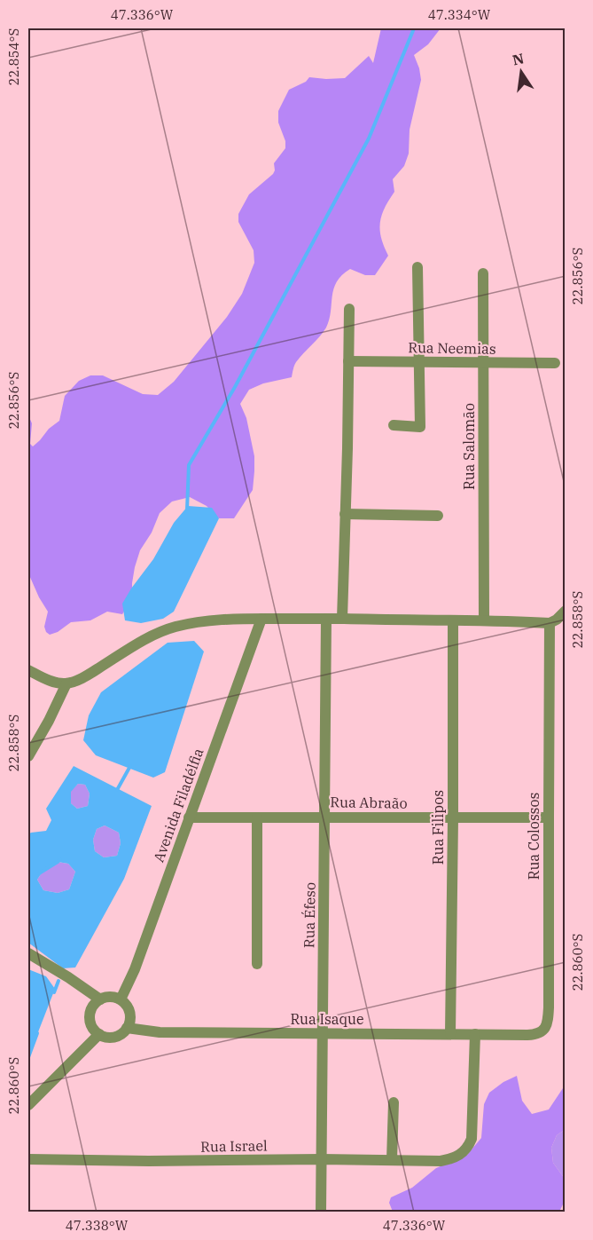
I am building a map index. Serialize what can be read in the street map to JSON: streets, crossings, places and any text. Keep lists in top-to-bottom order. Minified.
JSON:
{"streets":{"street":["Rua Neemias","Rua Salomão","Rua Abraão","Avenida Filadélfia","Rua Filipos","Rua Colossos","Rua Éfeso","Rua Isaque","Rua Israel"]},"crossings":[["Rua Neemias","Rua Salomão"],["Rua Abraão","Avenida Filadélfia"],["Rua Abraão","Rua Filipos"],["Rua Abraão","Rua Colossos"],["Rua Abraão","Rua Éfeso"],["Avenida Filadélfia","Rua Isaque"],["Rua Filipos","Rua Isaque"],["Rua Colossos","Rua Isaque"],["Rua Éfeso","Rua Isaque"],["Rua Éfeso","Rua Israel"],["Rua Isaque","Rua Israel"]],"north":"top","coordinates":["47.336°W","47.334°W","22.854°S","22.856°S","22.858°S","22.860°S","47.338°W"]}
